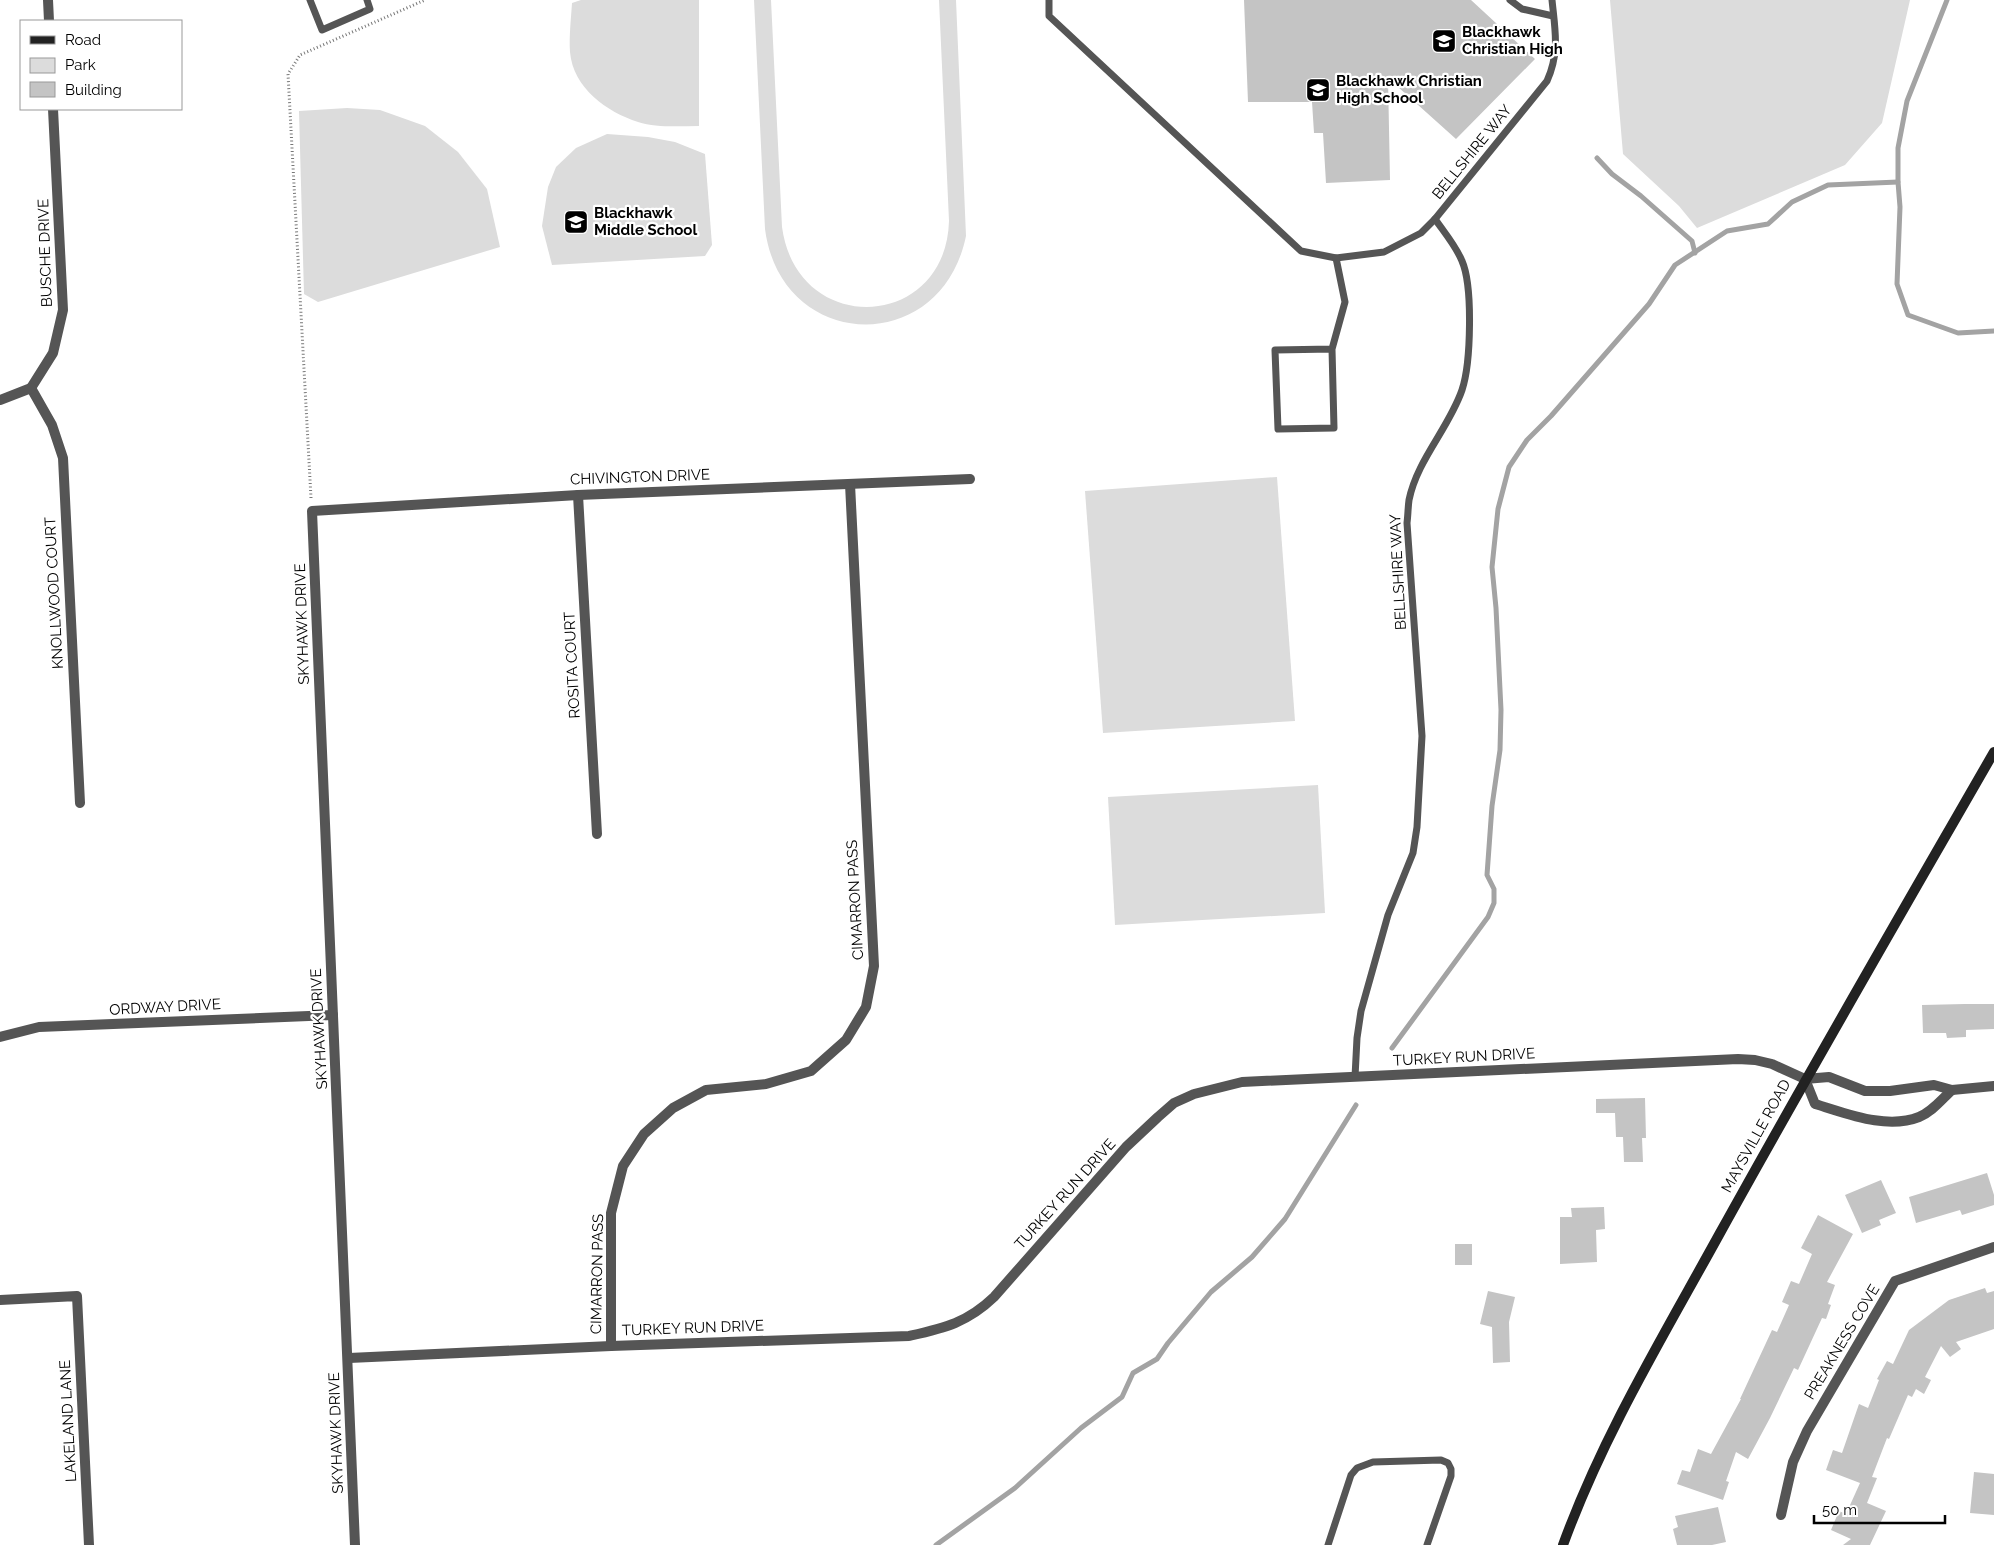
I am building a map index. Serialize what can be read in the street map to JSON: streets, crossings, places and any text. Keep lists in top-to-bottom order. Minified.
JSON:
{"streets":{"main road":["MAYSVILLE ROAD"],"street":["BUSCHE DRIVE","CHIVINGTON DRIVE","KNOLLWOOD COURT","SKYHAWK DRIVE","ROSITA COURT","CIMARRON PASS","ORDWAY DRIVE","TURKEY RUN DRIVE","PREAKNESS COVE","LAKELAND LANE"],"lane":["BELLSHIRE WAY"]},"crossings":[["BELLSHIRE WAY","TURKEY RUN DRIVE"],["BUSCHE DRIVE","KNOLLWOOD COURT"],["CHIVINGTON DRIVE","SKYHAWK DRIVE"],["CHIVINGTON DRIVE","ROSITA COURT"],["CHIVINGTON DRIVE","CIMARRON PASS"],["SKYHAWK DRIVE","ORDWAY DRIVE"],["SKYHAWK DRIVE","TURKEY RUN DRIVE"],["CIMARRON PASS","TURKEY RUN DRIVE"],["TURKEY RUN DRIVE","MAYSVILLE ROAD"]],"places":{"school or university":["Blackhawk Christian High","Blackhawk Christian High School","Blackhawk Middle School"]},"legend":["Road","Park","Building"],"scale_bar":"50 m"}
